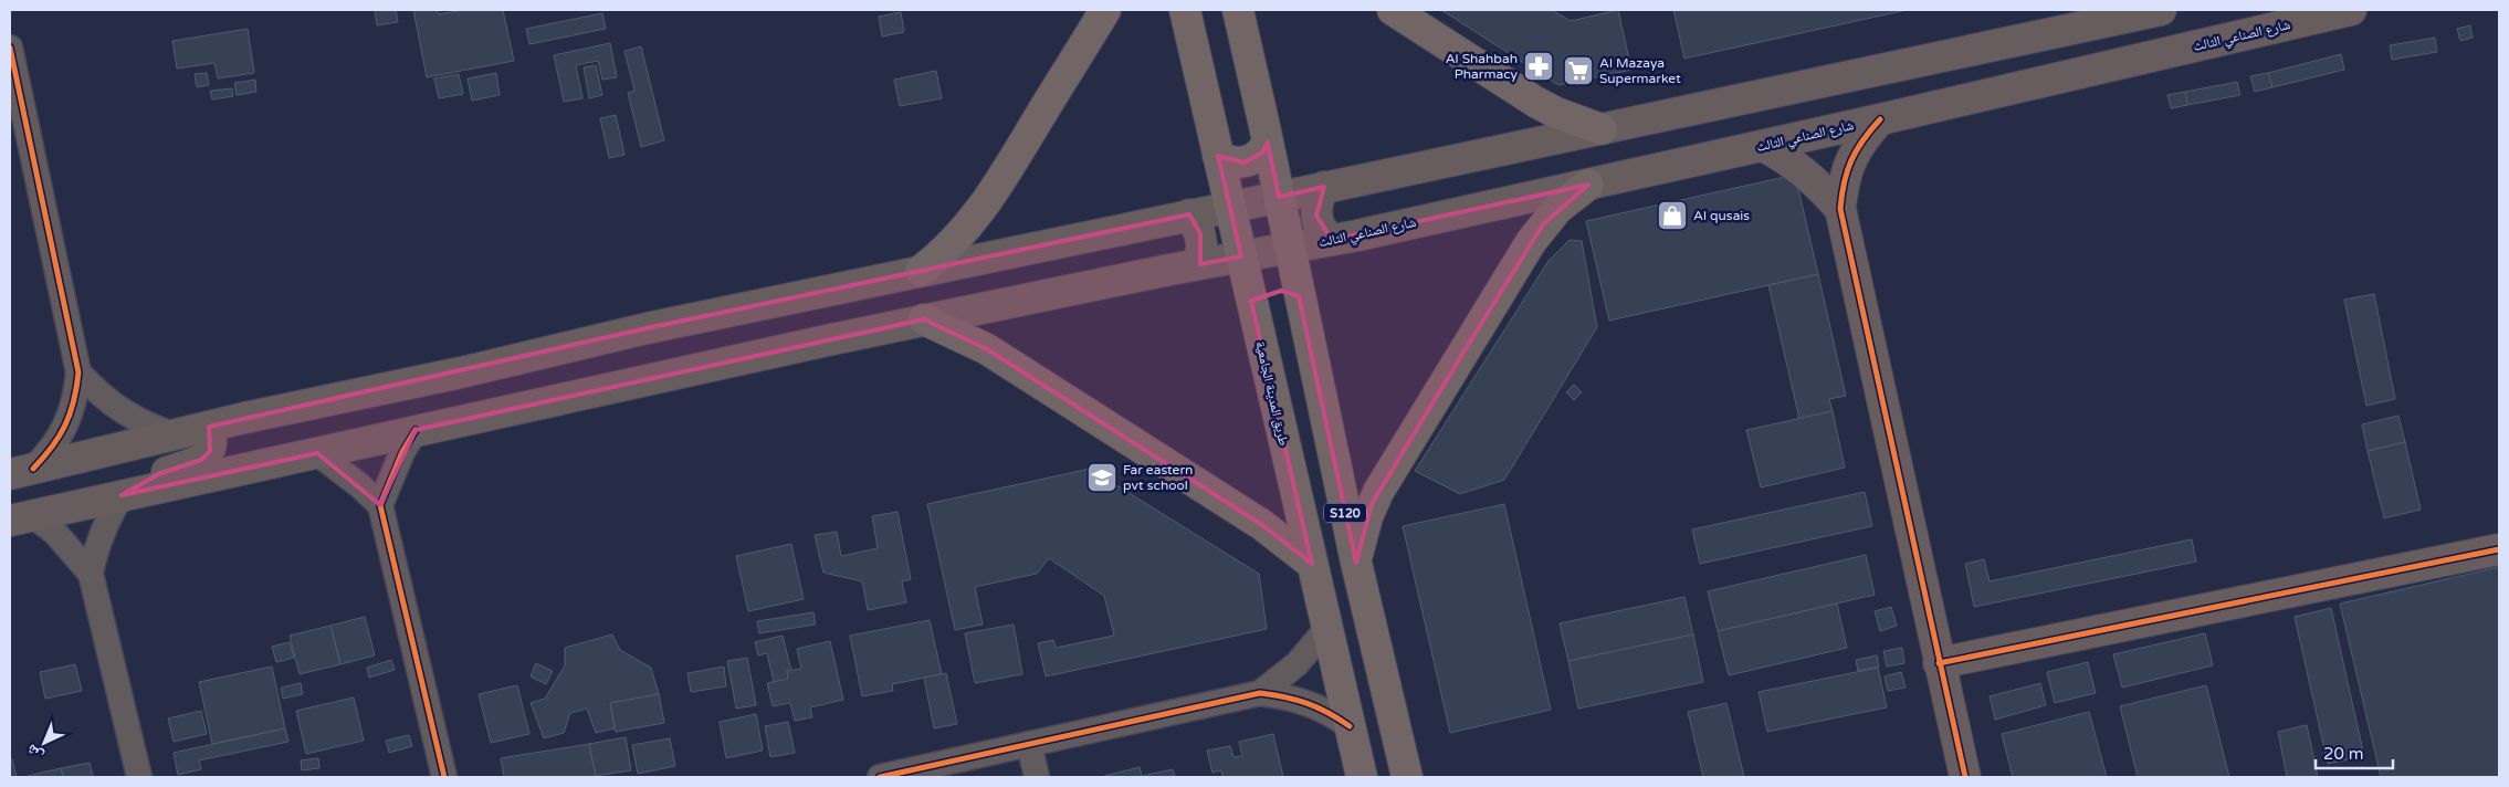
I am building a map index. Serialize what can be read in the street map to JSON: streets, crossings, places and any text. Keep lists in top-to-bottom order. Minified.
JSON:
{"streets":{"main road":["شارع الصناعي الثالث","طريق المدينة الجامعية","S120"]},"crossings":[["شارع الصناعي الثالث","طريق المدينة الجامعية"],["شارع الصناعي الثالث","S120"]],"places":{"pharmacy":["Al Shahbah Pharmacy"],"supermarket":["Al Mazaya Supermarket"],"shop":["Al qusais"],"school or university":["Far eastern pvt school"]},"scale_bar":"20 m","north":"bottom left"}
